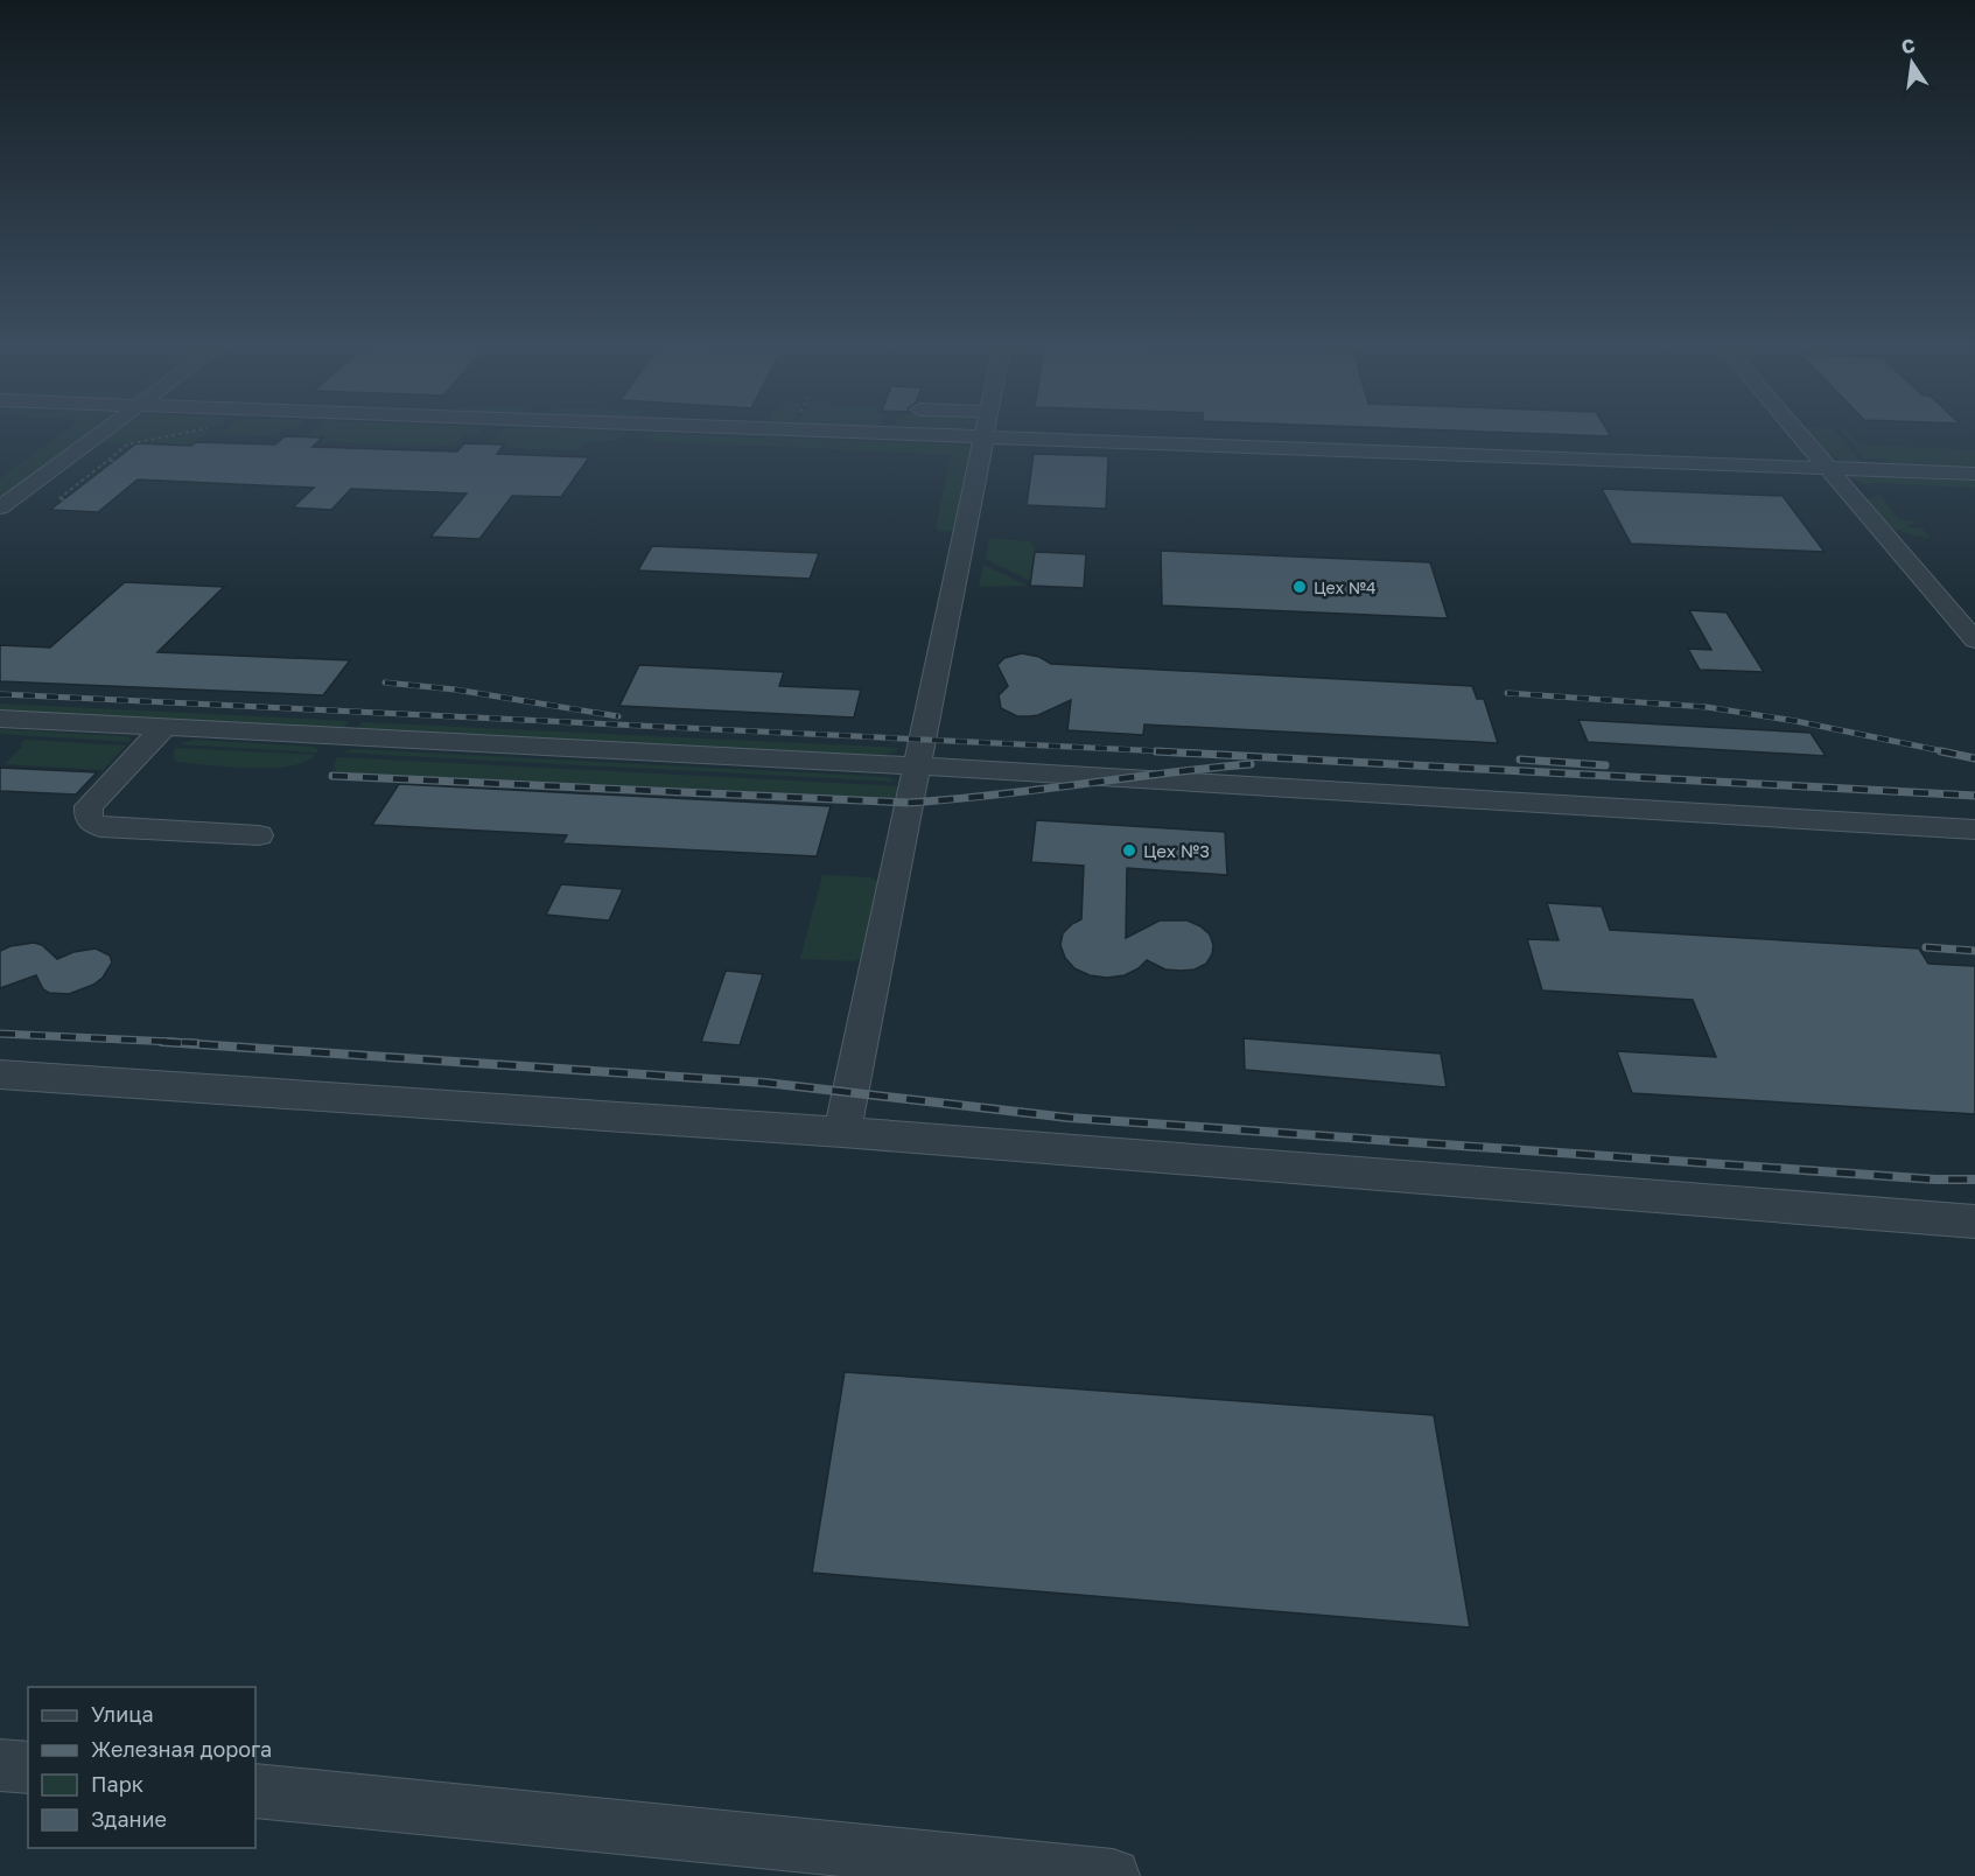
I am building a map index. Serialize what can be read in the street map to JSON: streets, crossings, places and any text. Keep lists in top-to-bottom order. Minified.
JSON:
{"places":["Цех №4","Цех №3"],"legend":["Улица","Железная дорога","Парк","Здание"],"north":"top"}
